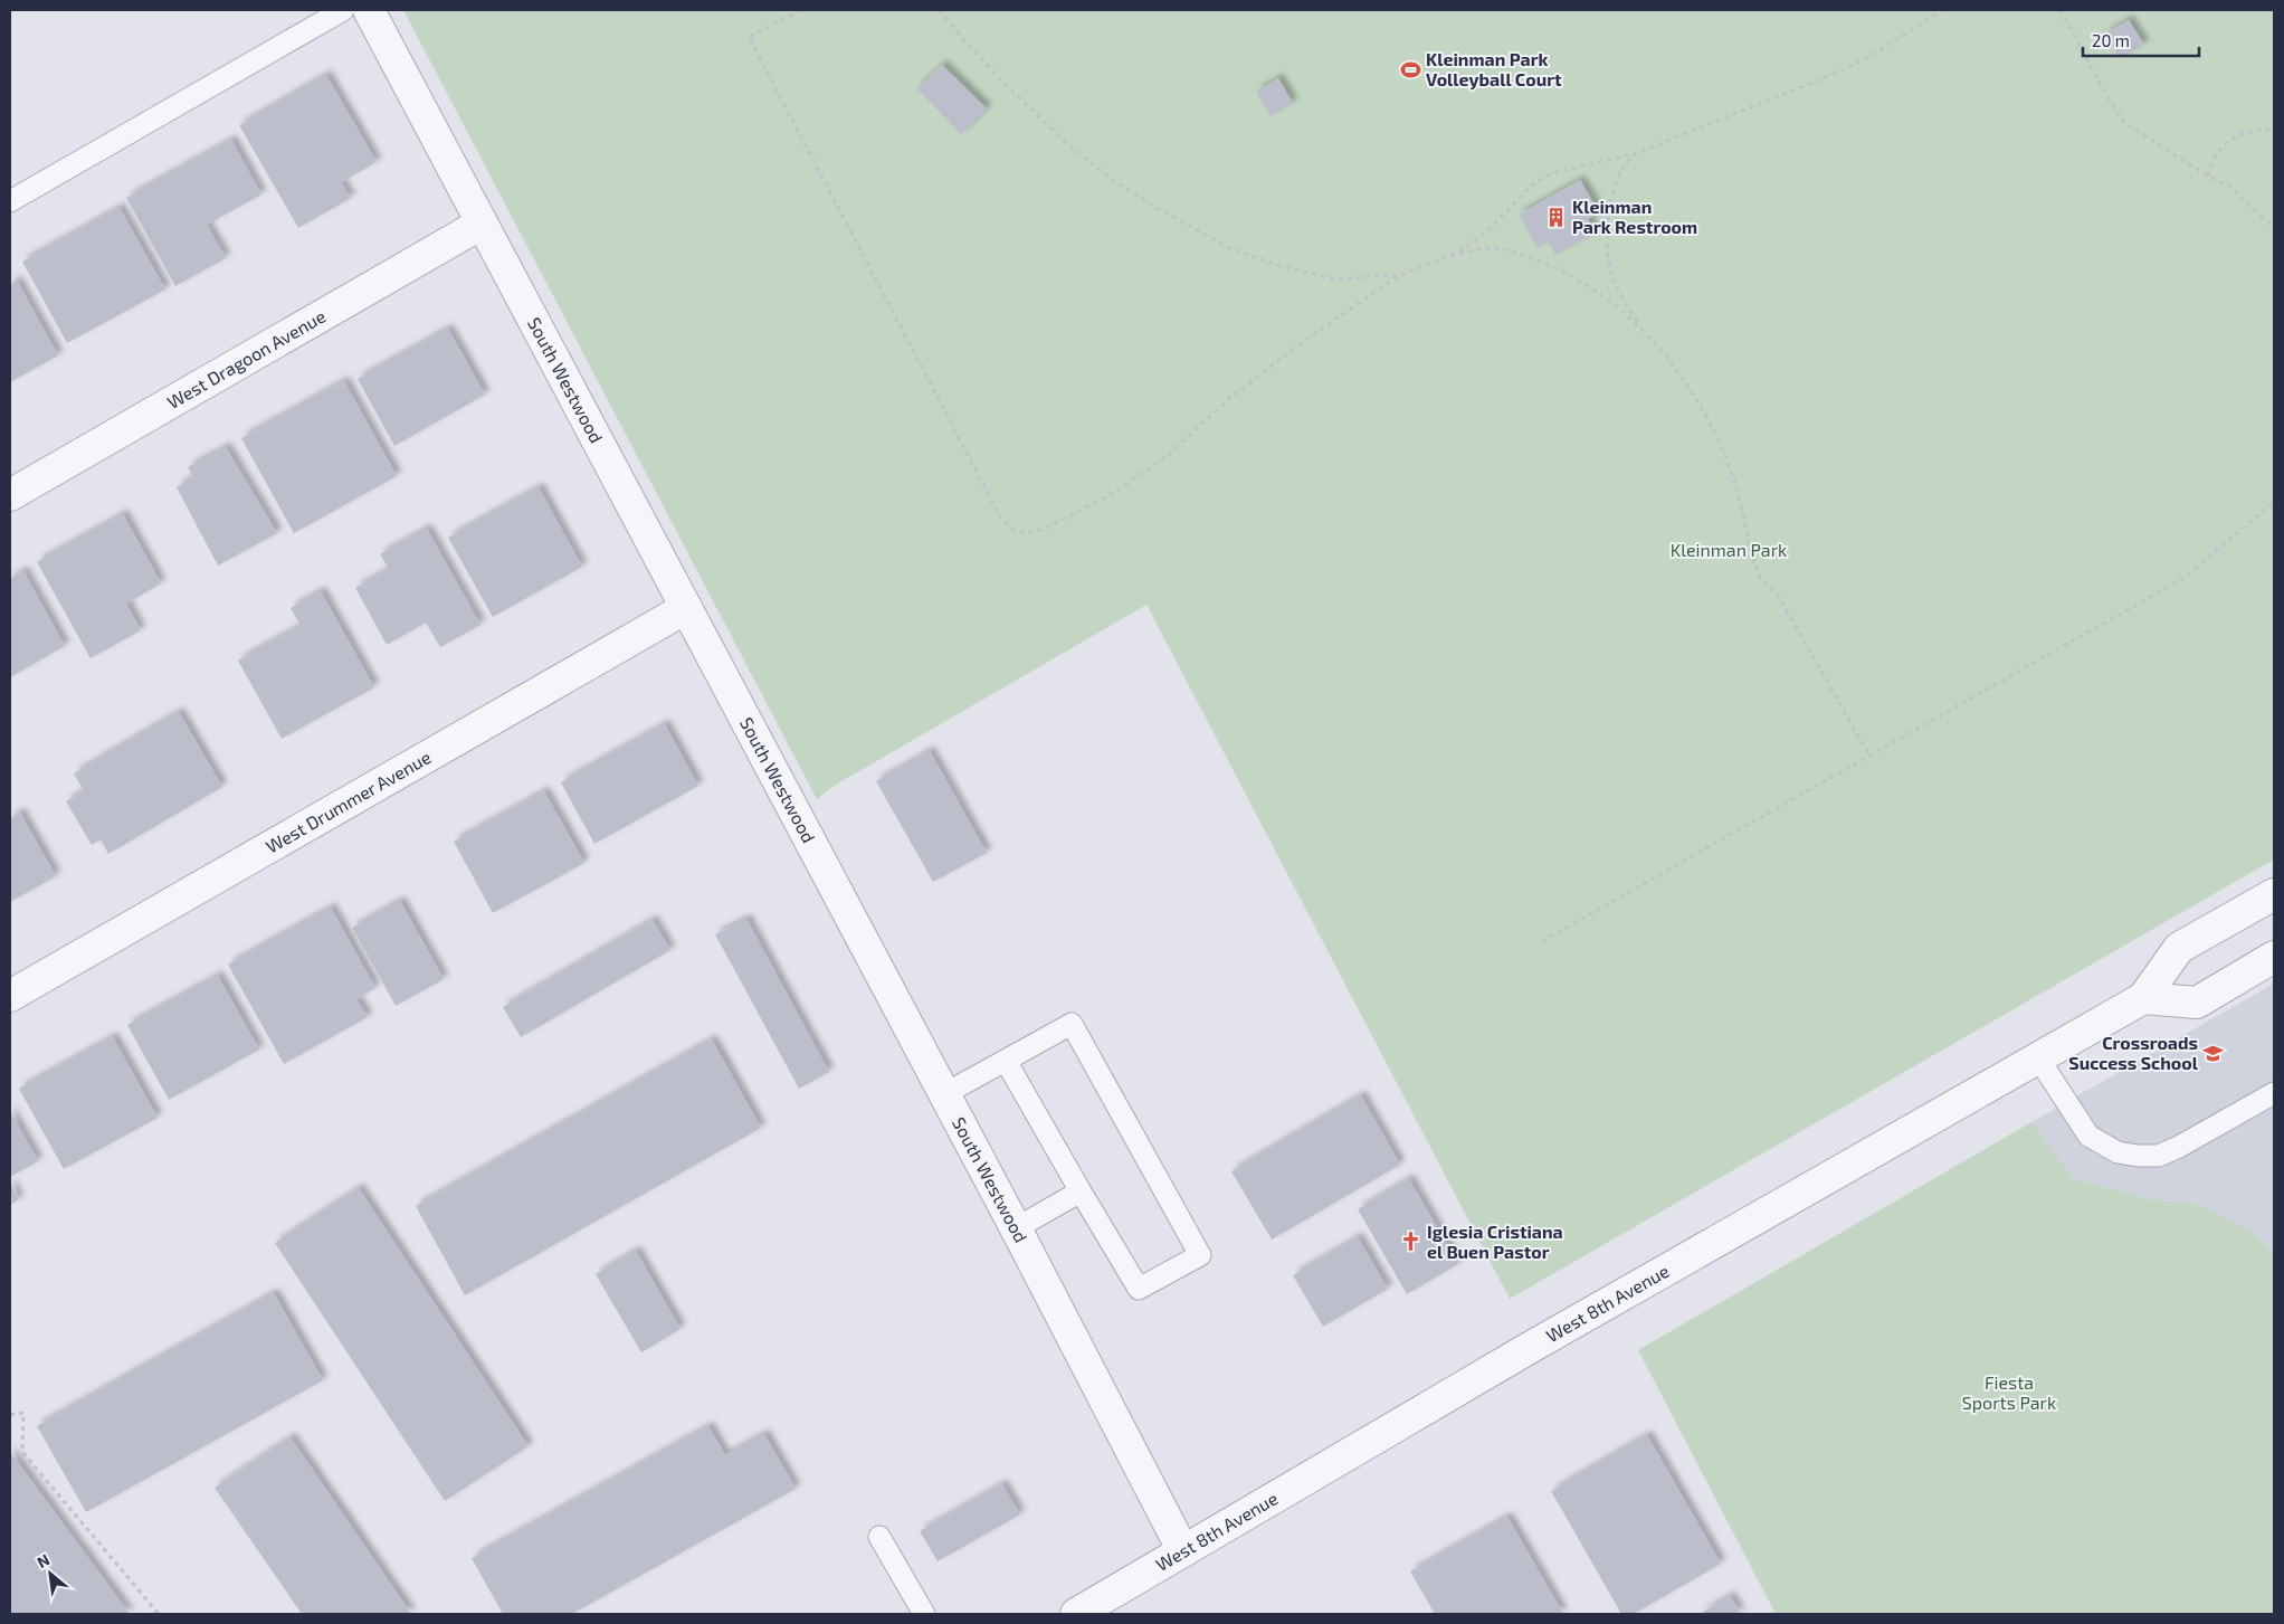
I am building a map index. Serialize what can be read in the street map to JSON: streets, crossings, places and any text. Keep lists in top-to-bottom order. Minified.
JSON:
{"streets":{"street":["West Dragoon Avenue","South Westwood","West Drummer Avenue","West 8th Avenue"]},"crossings":[["West Dragoon Avenue","South Westwood"],["South Westwood","West Drummer Avenue"],["South Westwood","West 8th Avenue"]],"parks":["Kleinman Park","Fiesta Sports Park"],"places":{"sports":["Kleinman Park Volleyball Court"],"building":["Kleinman Park Restroom"],"school or university":["Crossroads Success School"],"church":["Iglesia Cristiana el Buen Pastor"]},"scale_bar":"20 m","north":"top left"}
